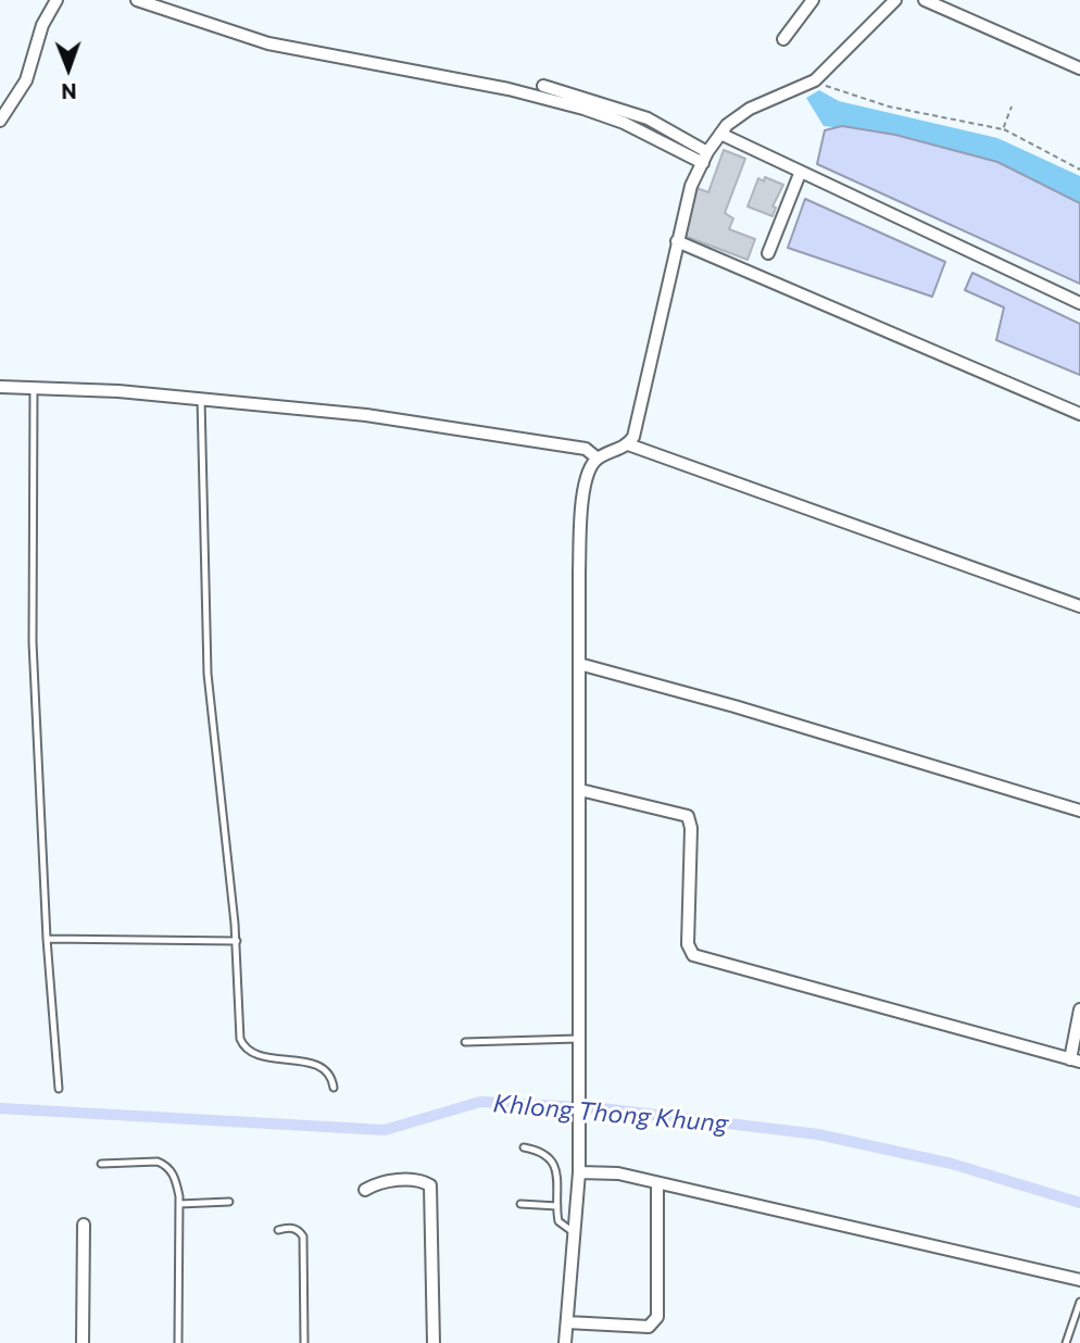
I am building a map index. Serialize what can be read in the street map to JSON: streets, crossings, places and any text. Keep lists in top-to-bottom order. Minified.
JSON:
{"water":["Khlong Thong Khung"],"north":"bottom"}
